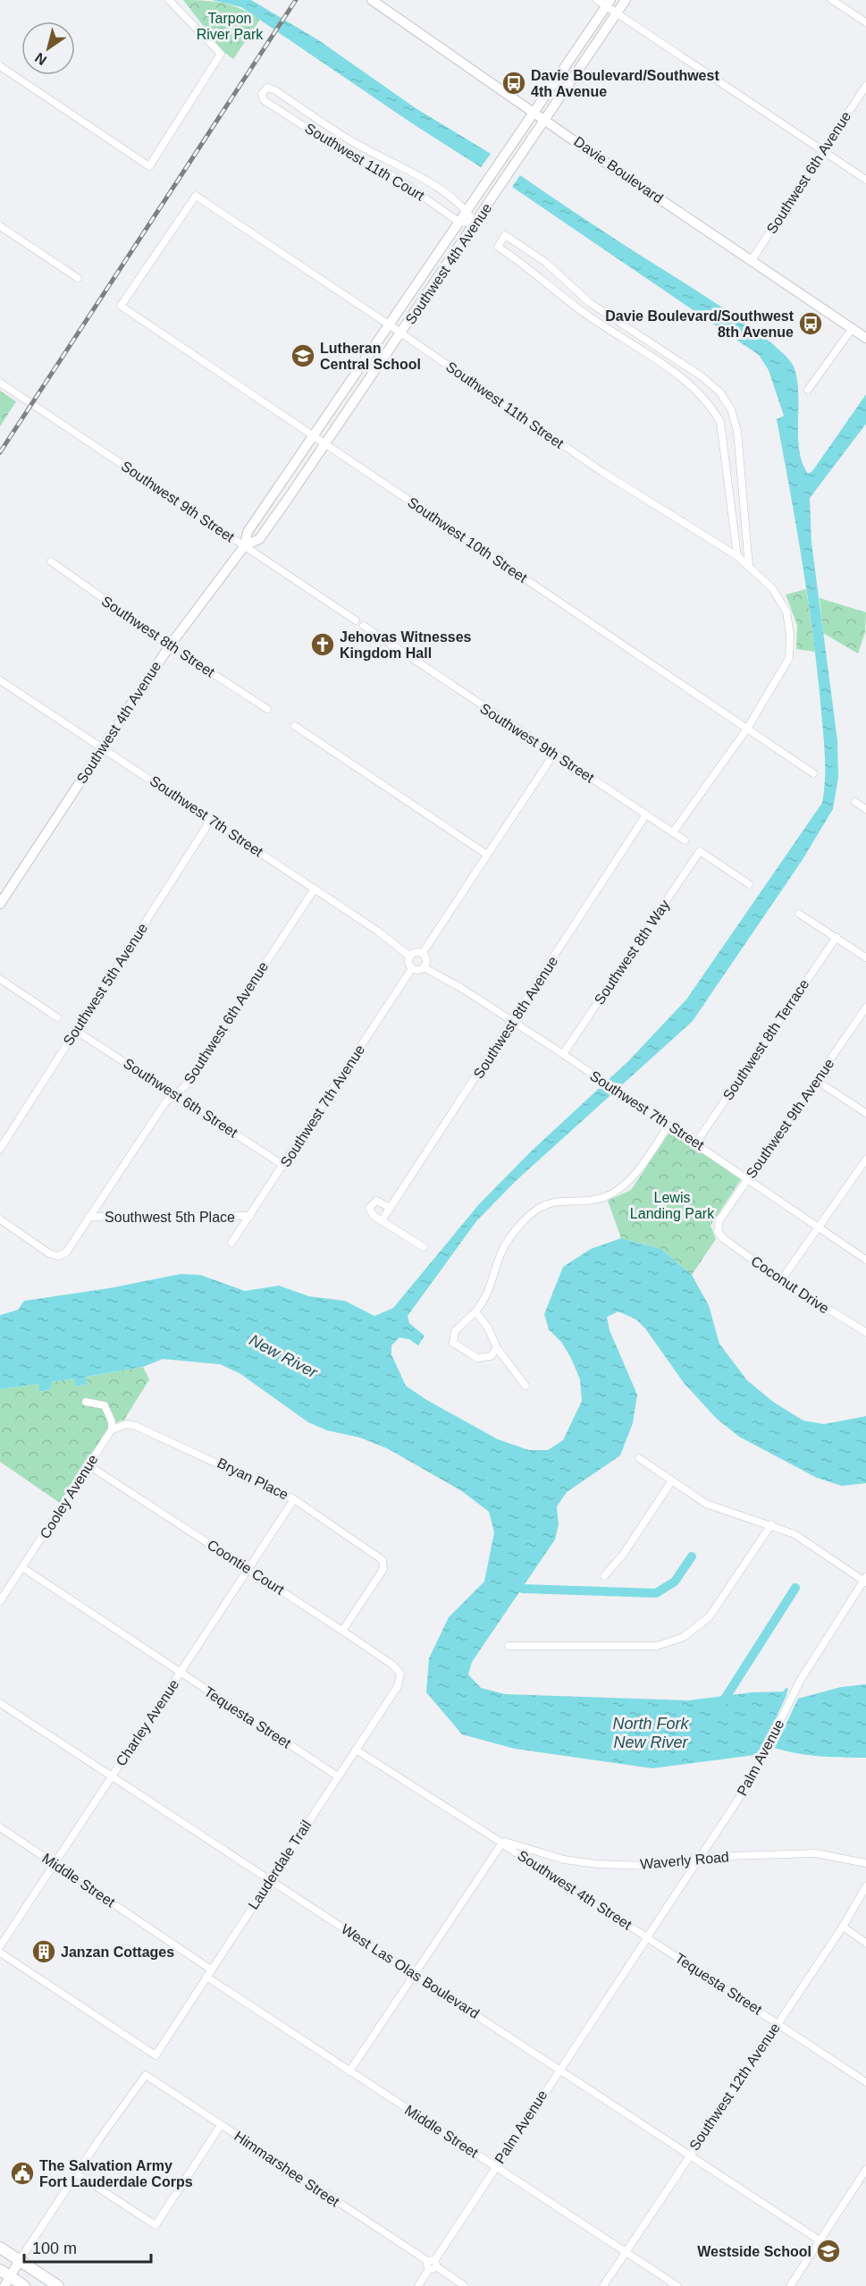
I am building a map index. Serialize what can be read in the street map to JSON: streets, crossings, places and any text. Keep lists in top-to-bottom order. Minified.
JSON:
{"streets":{"main road":["Davie Boulevard","Southwest 4th Avenue"],"street":["Southwest 11th Court","Southwest 6th Avenue","Southwest 11th Street","Southwest 9th Street","Southwest 10th Street","Southwest 8th Street","Southwest 7th Street","Southwest 8th Way","Southwest 5th Avenue","Southwest 8th Avenue","Southwest 8th Terrace","Southwest 6th Street","Southwest 7th Avenue","Southwest 9th Avenue","Southwest 5th Place","Coconut Drive","Bryan Place","Cooley Avenue","Coontie Court","Tequesta Street","Charley Avenue","Palm Avenue","Waverly Road","Lauderdale Trail","Middle Street","Southwest 4th Street","West Las Olas Boulevard","Southwest 12th Avenue","Himmarshee Street"]},"crossings":[["Southwest 11th Court","Southwest 4th Avenue"],["Davie Boulevard","Southwest 6th Avenue"],["Davie Boulevard","Southwest 4th Avenue"],["Southwest 6th Avenue","Southwest 7th Street"],["Southwest 6th Avenue","Southwest 6th Street"],["Southwest 6th Avenue","Southwest 5th Place"],["Southwest 4th Avenue","Southwest 11th Street"],["Southwest 4th Avenue","Southwest 9th Street"],["Southwest 4th Avenue","Southwest 10th Street"],["Southwest 4th Avenue","Southwest 8th Street"],["Southwest 4th Avenue","Southwest 7th Street"],["Southwest 11th Street","Southwest 10th Street"],["Southwest 9th Street","Southwest 8th Avenue"],["Southwest 7th Street","Southwest 8th Way"],["Southwest 7th Street","Southwest 5th Avenue"],["Southwest 7th Street","Southwest 8th Avenue"],["Southwest 7th Street","Southwest 8th Terrace"],["Southwest 7th Street","Southwest 7th Avenue"],["Southwest 7th Street","Southwest 9th Avenue"],["Southwest 5th Avenue","Southwest 6th Street"],["Southwest 6th Street","Southwest 7th Avenue"],["Southwest 7th Avenue","Southwest 5th Place"],["Southwest 9th Avenue","Coconut Drive"],["Bryan Place","Cooley Avenue"],["Bryan Place","Coontie Court"],["Bryan Place","Charley Avenue"],["Cooley Avenue","Coontie Court"],["Cooley Avenue","Tequesta Street"],["Coontie Court","Charley Avenue"],["Coontie Court","Lauderdale Trail"],["Tequesta Street","Charley Avenue"],["Tequesta Street","Palm Avenue"],["Tequesta Street","Lauderdale Trail"],["Tequesta Street","Southwest 4th Street"],["Tequesta Street","Southwest 12th Avenue"],["Charley Avenue","Middle Street"],["Charley Avenue","West Las Olas Boulevard"],["Palm Avenue","Waverly Road"],["Palm Avenue","Middle Street"],["Palm Avenue","Southwest 4th Street"],["Palm Avenue","West Las Olas Boulevard"],["Palm Avenue","Himmarshee Street"],["Waverly Road","Southwest 4th Street"],["Lauderdale Trail","Middle Street"],["Lauderdale Trail","West Las Olas Boulevard"],["Middle Street","Southwest 12th Avenue"],["West Las Olas Boulevard","Southwest 12th Avenue"]],"water":["New River","North Fork New River"],"parks":["Tarpon River Park","Lewis Landing Park"],"places":{"bus stop":["Davie Boulevard/Southwest 4th Avenue","Davie Boulevard/Southwest 8th Avenue"],"school or university":["Lutheran Central School","Westside School"],"church":["Jehovas Witnesses Kingdom Hall"],"building":["Janzan Cottages"],"public building":["The Salvation Army Fort Lauderdale Corps"]},"scale_bar":"100 m","north":"bottom left"}
